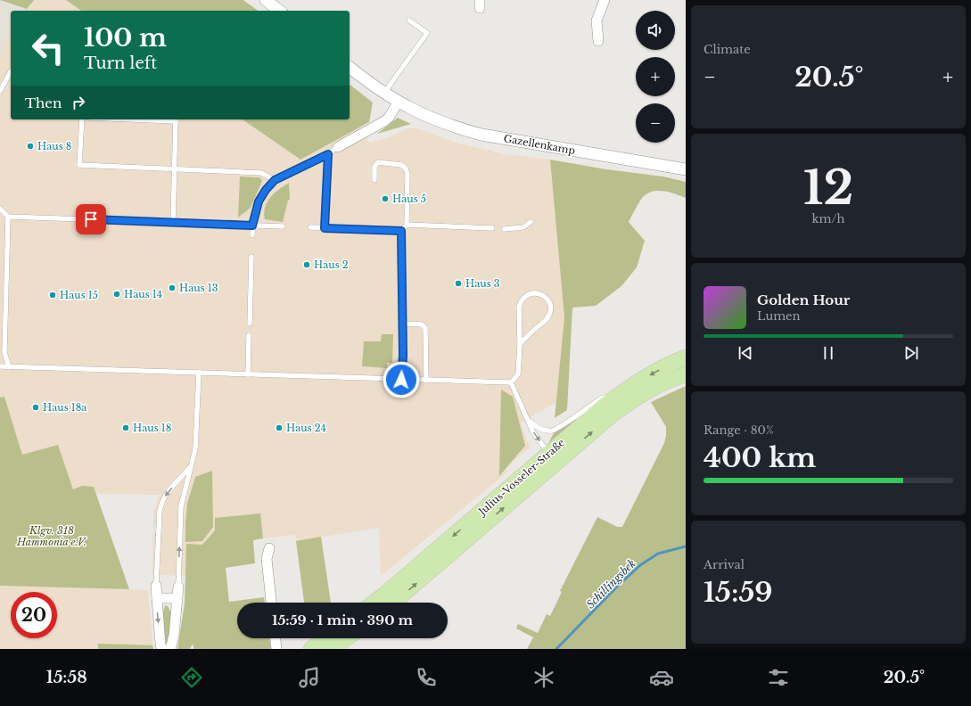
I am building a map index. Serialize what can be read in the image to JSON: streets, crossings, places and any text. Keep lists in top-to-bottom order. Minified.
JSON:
{"streets":{"main road":["Julius-Vosseler-Straße"],"street":["Gazellenkamp"]},"water":["Schillingsbek"],"parks":["Klgv. 318 Hammonia e.V."],"places":["Haus 8","Haus 5","Haus 2","Haus 3","Haus 13","Haus 14","Haus 15","Haus 18a","Haus 18","Haus 24"],"page":{"tile":["Climate",["12","km/h"],["Range · 80%","400 km"],["Arrival","15:59"]],"map_buttons":["+","−"],"turn":["100 m","Turn left"],"heat":["−","20.5°","+"],"then":"Then","song":["Golden Hour","Lumen"],"limit":"20","trip":"15:59 · 1 min · 390 m","tabs":["15:58","20.5°"]}}
